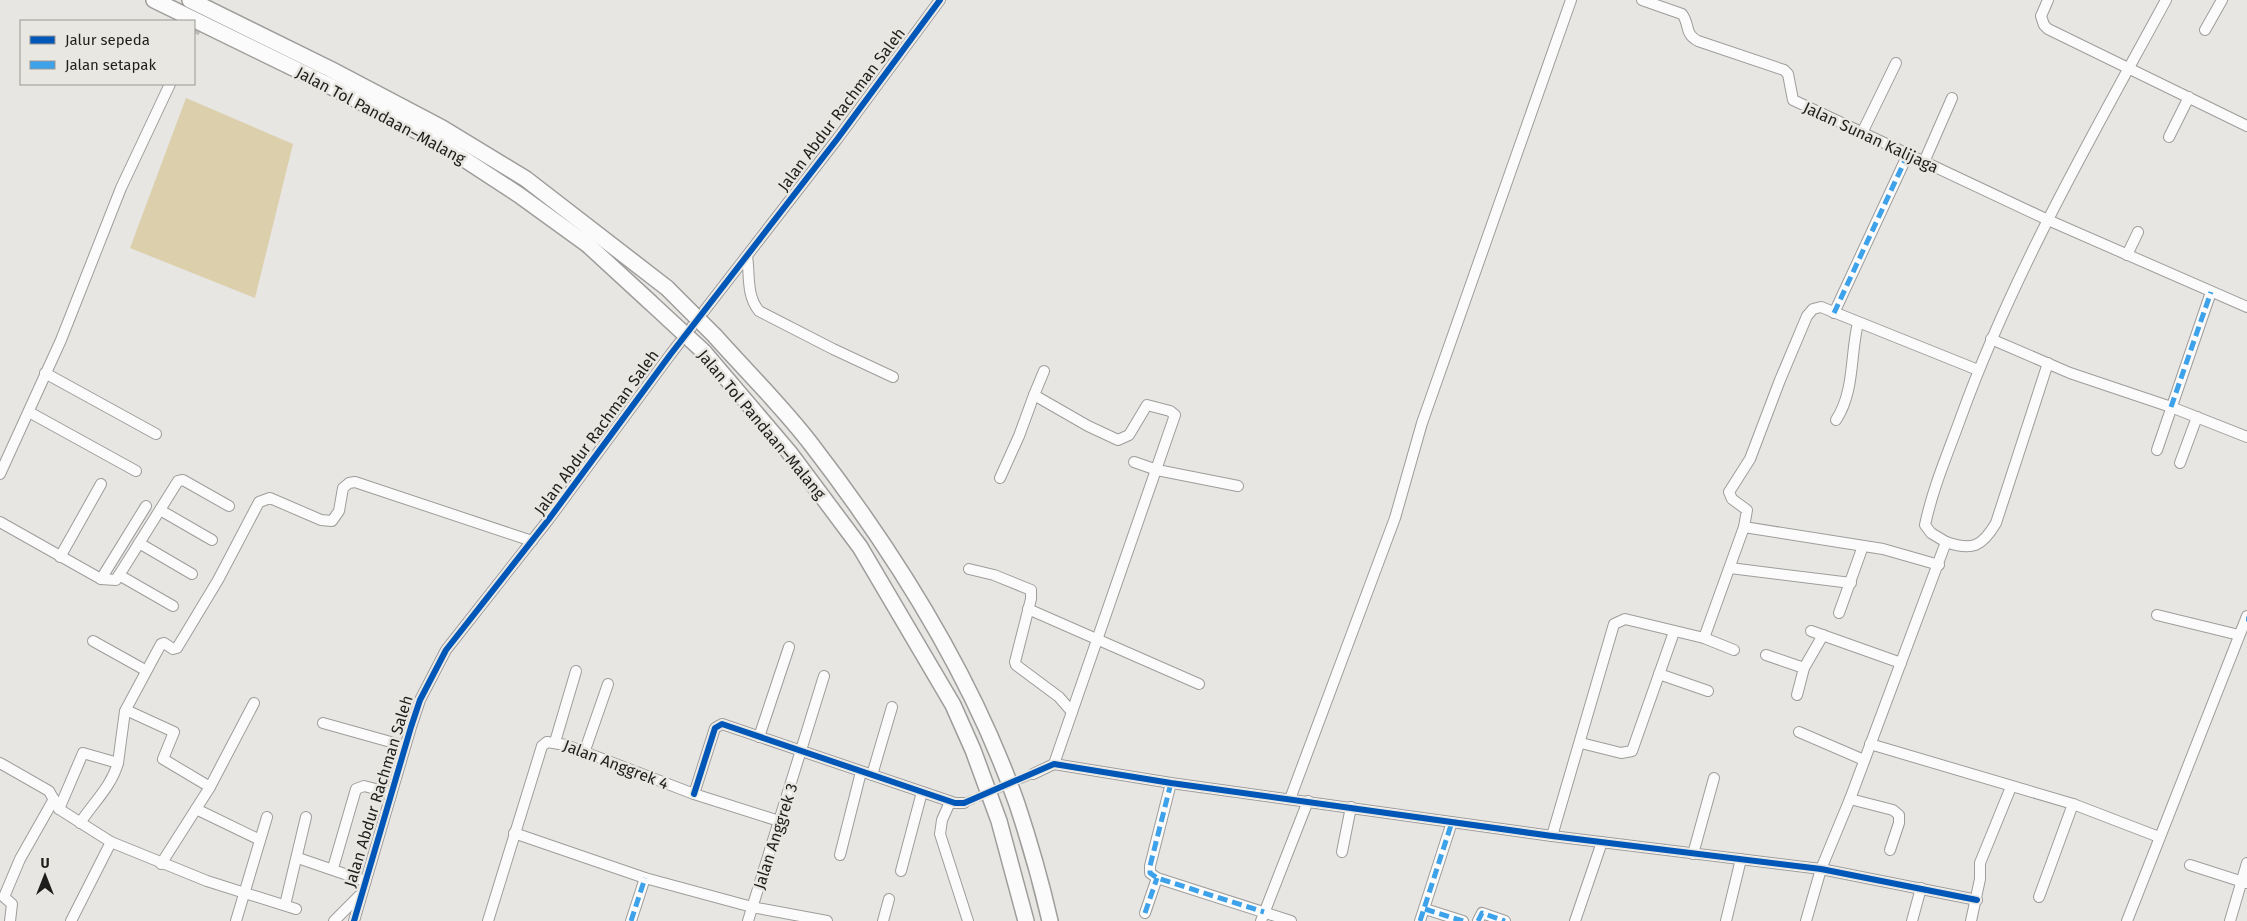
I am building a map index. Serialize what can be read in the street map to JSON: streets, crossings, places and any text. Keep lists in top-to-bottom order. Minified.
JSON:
{"streets":{"highway":["Jalan Tol Pandaan–Malang"],"street":["Jalan Abdur Rachman Saleh","Jalan Sunan Kalijaga","Jalan Anggrek 4","Jalan Anggrek 3"]},"crossings":[["Jalan Anggrek 4","Jalan Anggrek 3"]],"legend":["Jalur sepeda","Jalan setapak"],"north":"top"}
